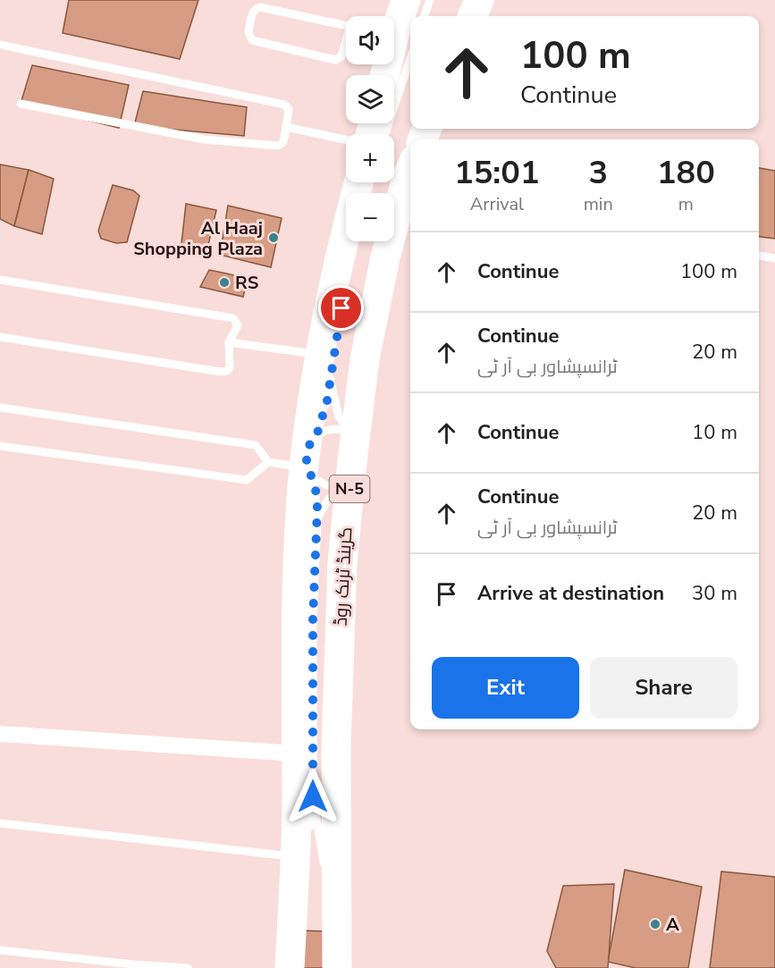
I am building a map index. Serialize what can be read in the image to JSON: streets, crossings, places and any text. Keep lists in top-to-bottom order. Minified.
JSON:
{"streets":{"highway":["N-5","گرینڈ ٹرنک روڈ"]},"places":["Al Haaj Shopping Plaza","RS","A"],"page":{"map_buttons":["+","−"],"turn":["100 m","Continue"],"eta":["15:01","Arrival","3","min","180","m"],"list":[{"name":"Continue","value":"100 m"},{"name":"Continue","note":"ٹرانسپشاور بی آر ٹی","value":"20 m"},{"name":"Continue","value":"10 m"},{"name":"Continue","note":"ٹرانسپشاور بی آر ٹی","value":"20 m"},{"name":"Arrive at destination","value":"30 m"}],"buttons":["Exit","Share"]}}
